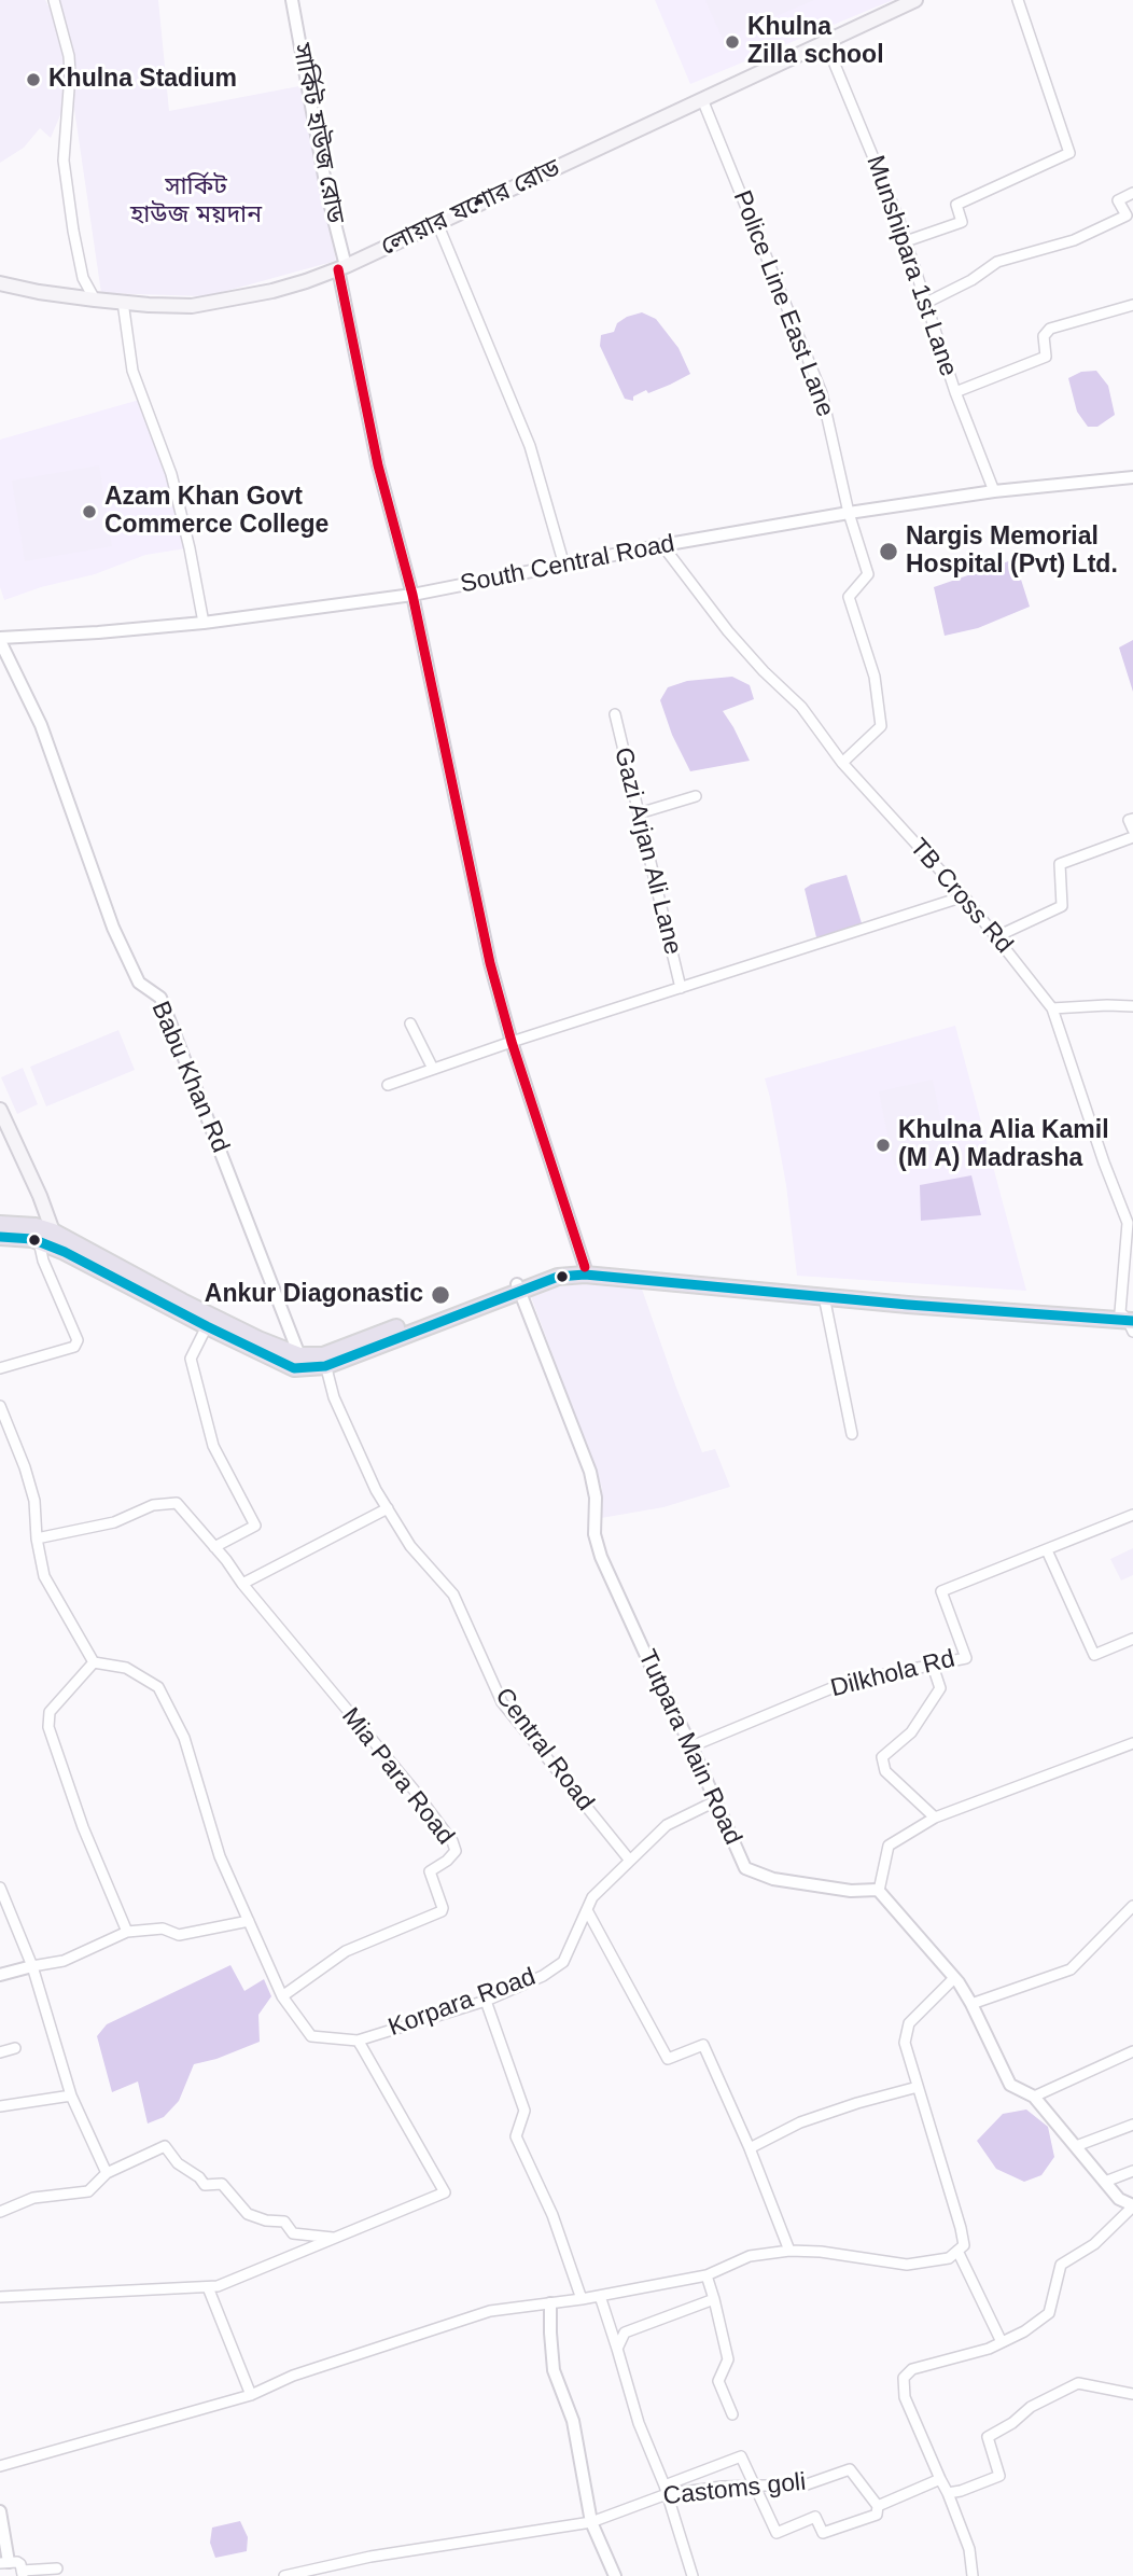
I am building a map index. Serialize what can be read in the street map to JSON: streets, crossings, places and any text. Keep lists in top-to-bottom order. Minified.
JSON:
{"streets":{"main road":["লোয়ার যশোর রোড"],"street":["সার্কিট হাউজ রোড","Munshipara 1st Lane","Police Line East Lane","South Central Road","Gazi Arjan Ali Lane","TB Cross Rd","Babu Khan Rd","Dilkhola Rd","Tutpara Main Road","Central Road","Mia Para Road","Korpara Road","Castoms goli"]},"crossings":[["সার্কিট হাউজ রোড","লোয়ার যশোর রোড"],["সার্কিট হাউজ রোড","South Central Road"],["লোয়ার যশোর রোড","Munshipara 1st Lane"],["লোয়ার যশোর রোড","Police Line East Lane"],["Munshipara 1st Lane","South Central Road"],["Police Line East Lane","South Central Road"],["Police Line East Lane","TB Cross Rd"],["South Central Road","TB Cross Rd"],["South Central Road","Babu Khan Rd"],["Dilkhola Rd","Tutpara Main Road"],["Tutpara Main Road","Korpara Road"],["Central Road","Korpara Road"]],"parks":["সার্কিট হাউজ ময়দান"],"places":["Khulna Zilla school","Khulna Stadium","Azam Khan Govt Commerce College","Nargis Memorial Hospital (Pvt) Ltd.","Khulna Alia Kamil (M A) Madrasha","Ankur Diagonastic"]}
